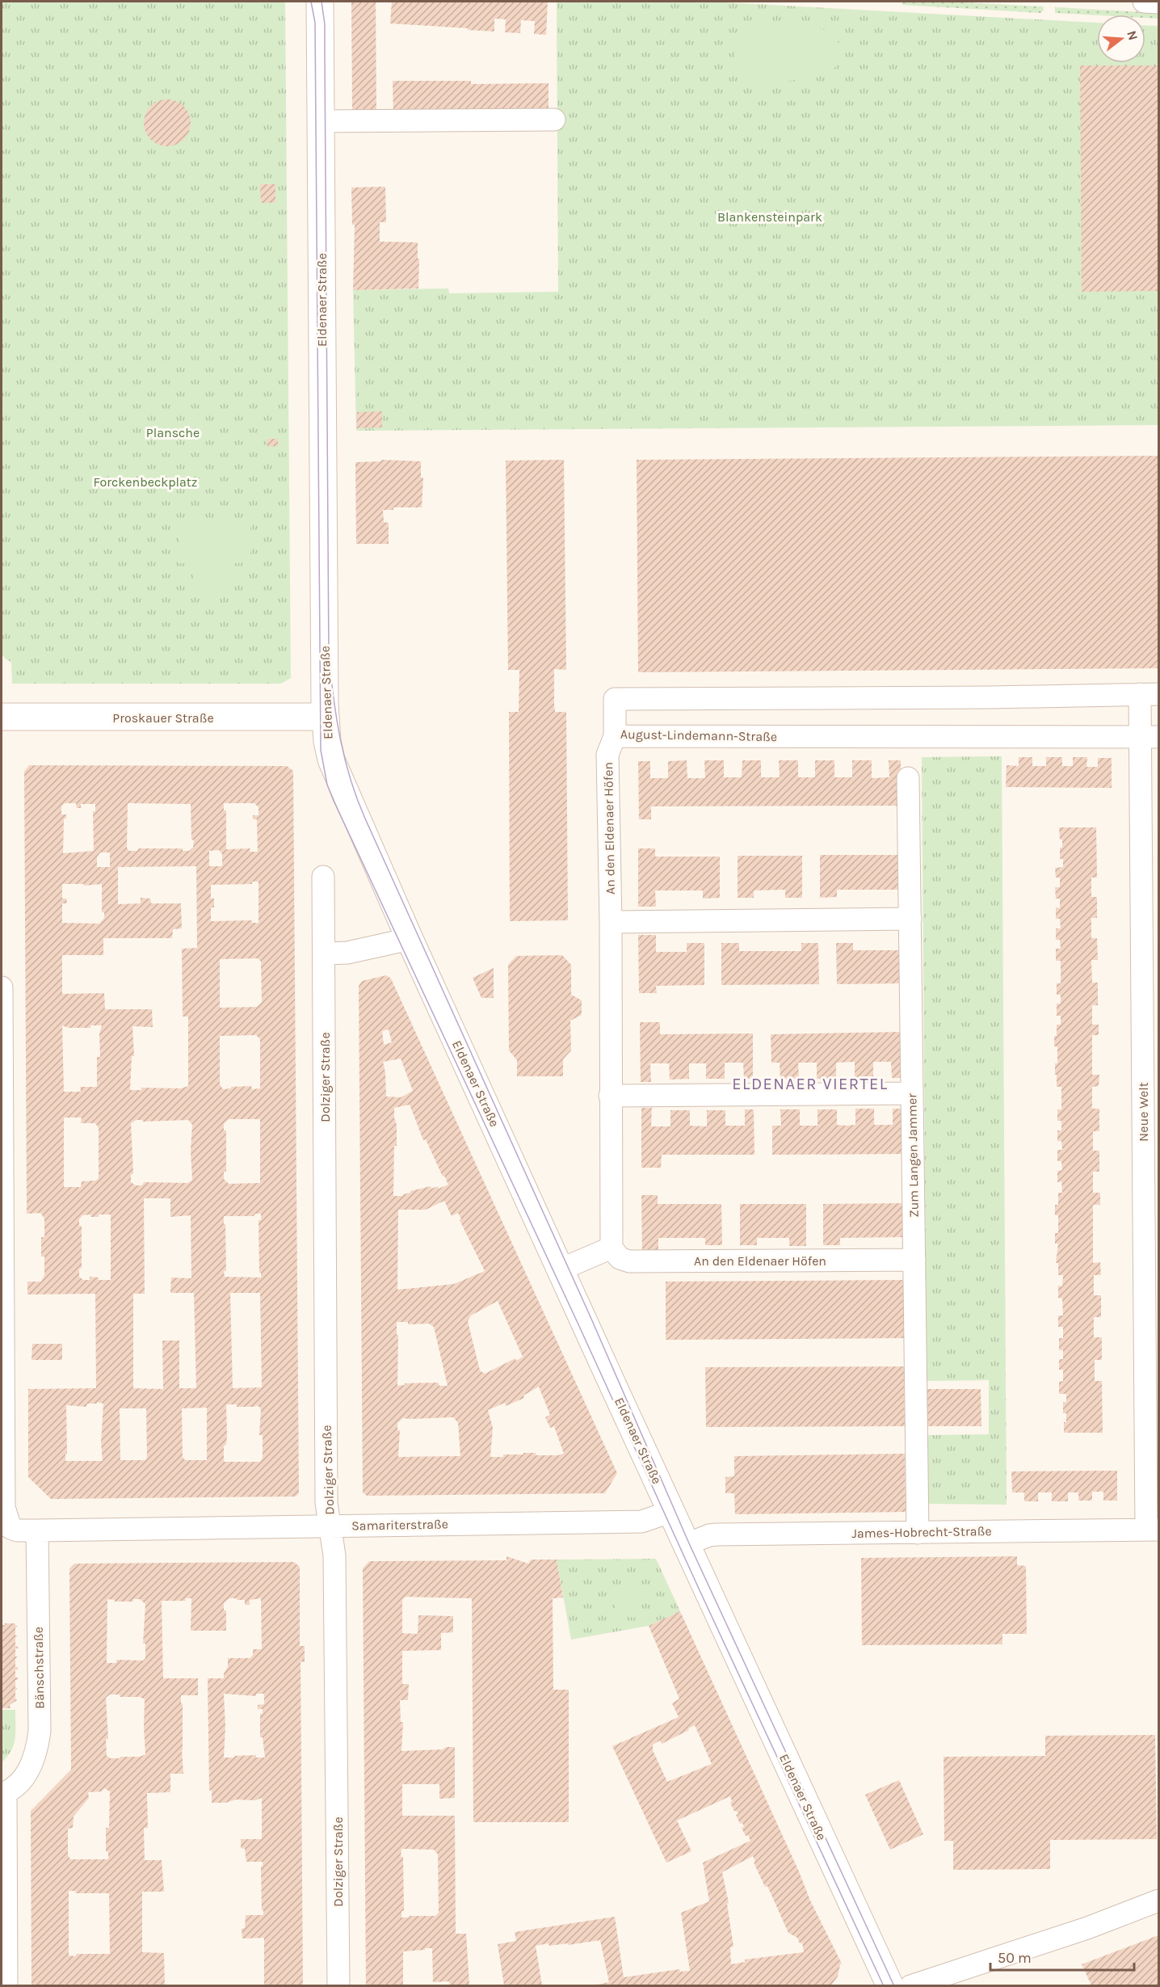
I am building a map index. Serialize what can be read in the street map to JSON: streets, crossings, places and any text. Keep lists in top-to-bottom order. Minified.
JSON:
{"streets":{"street":["Eldenaer Straße","Proskauer Straße","August-Lindemann-Straße","An den Eldenaer Höfen","Dolziger Straße","Neue Welt","Zum Langen Jammer","Samariterstraße","James-Hobrecht-Straße","Bänschstraße"]},"crossings":[["Eldenaer Straße","Proskauer Straße"],["Eldenaer Straße","Samariterstraße"],["Eldenaer Straße","James-Hobrecht-Straße"],["August-Lindemann-Straße","An den Eldenaer Höfen"],["August-Lindemann-Straße","Neue Welt"],["An den Eldenaer Höfen","Zum Langen Jammer"],["Dolziger Straße","Samariterstraße"],["Neue Welt","James-Hobrecht-Straße"],["Zum Langen Jammer","James-Hobrecht-Straße"],["Samariterstraße","Bänschstraße"]],"districts":["ELDENAER VIERTEL"],"parks":["Blankensteinpark","Plansche","Forckenbeckplatz"],"scale_bar":"50 m","north":"right"}
